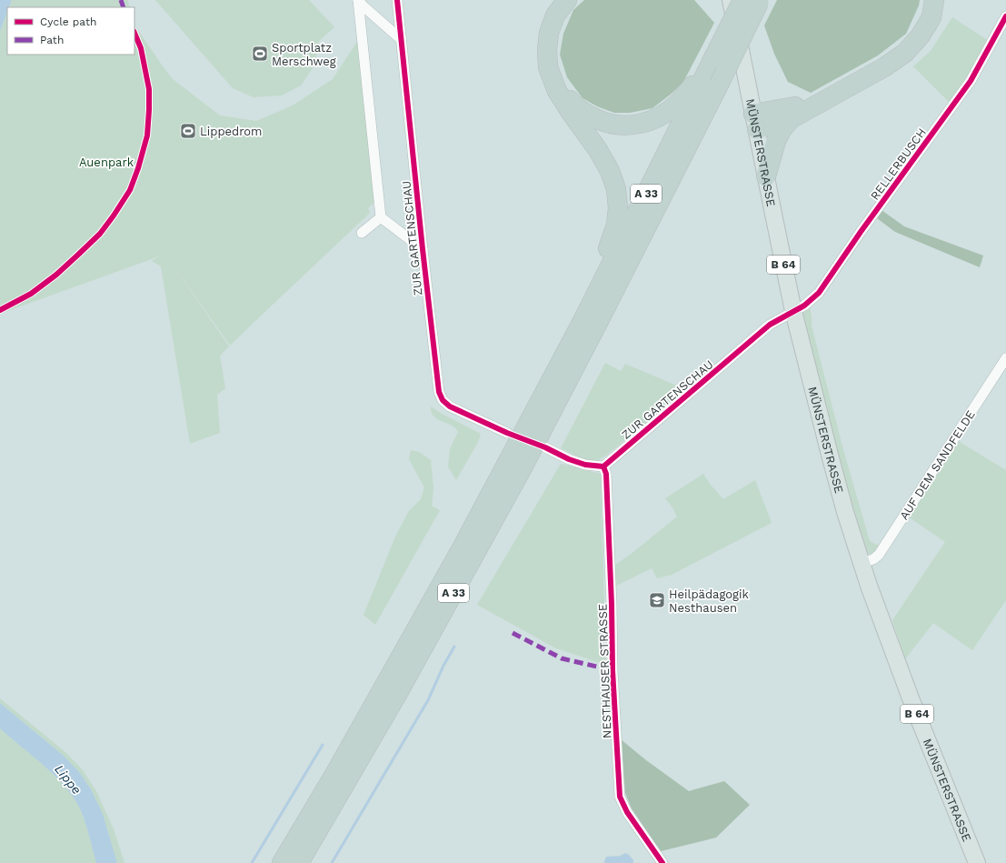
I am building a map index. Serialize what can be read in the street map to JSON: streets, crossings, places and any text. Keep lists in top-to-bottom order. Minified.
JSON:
{"streets":{"highway":["A 33"],"main road":["MÜNSTERSTRASSE","B 64"],"street":["RELLERBUSCH","ZUR GARTENSCHAU","AUF DEM SANDFELDE","NESTHAUSER STRASSE"]},"crossings":[["MÜNSTERSTRASSE","RELLERBUSCH"],["MÜNSTERSTRASSE","ZUR GARTENSCHAU"],["MÜNSTERSTRASSE","AUF DEM SANDFELDE"],["RELLERBUSCH","ZUR GARTENSCHAU"],["ZUR GARTENSCHAU","NESTHAUSER STRASSE"]],"water":["Lippe"],"parks":["Auenpark"],"places":{"sports":["Sportplatz Merschweg","Lippedrom"],"school or university":["Heilpädagogik Nesthausen"]},"legend":["Cycle path","Path"]}
